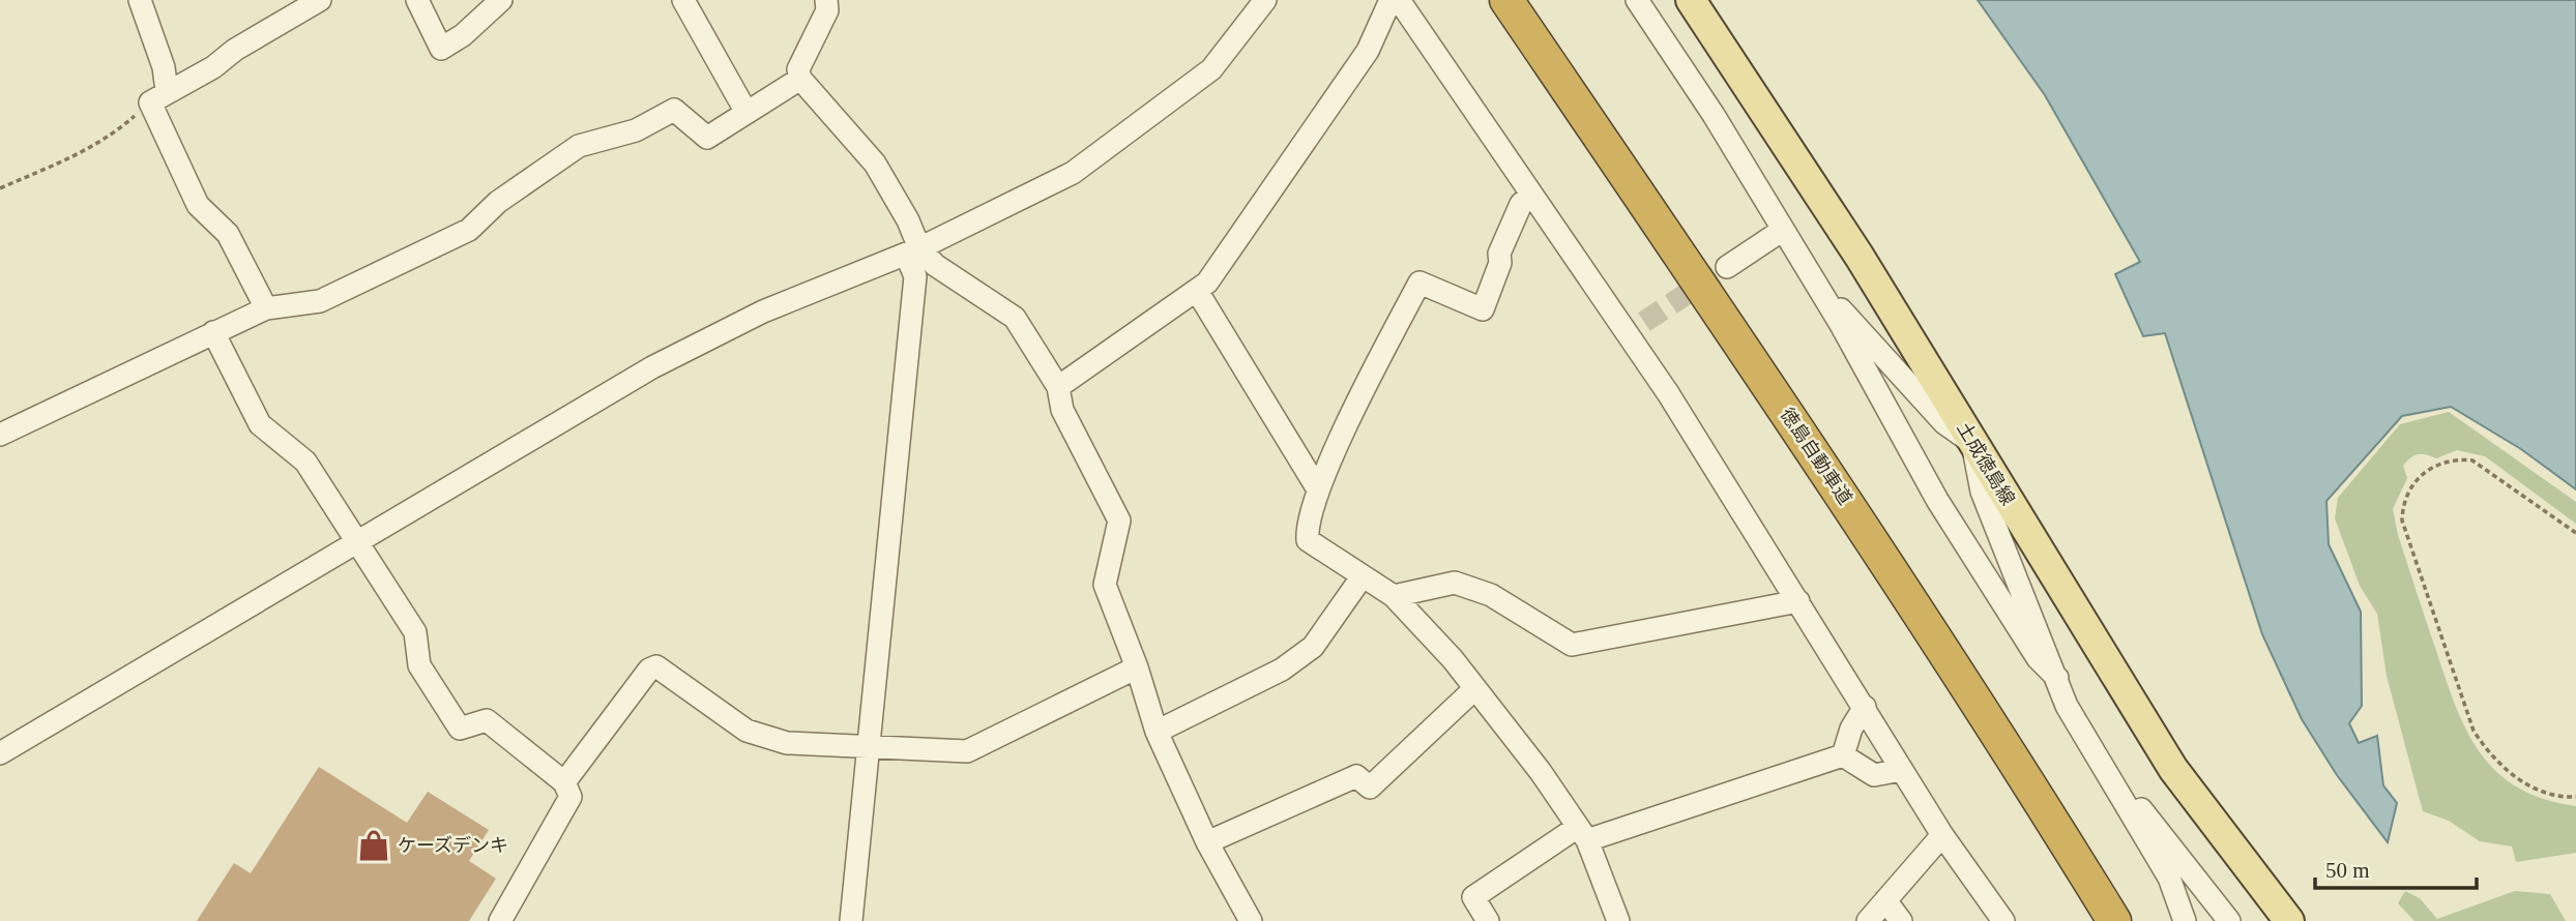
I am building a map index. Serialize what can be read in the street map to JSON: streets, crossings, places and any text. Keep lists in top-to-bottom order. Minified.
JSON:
{"streets":{"highway":["徳島自動車道"],"main road":["土成徳島線"]},"places":{"shop":["ケーズデンキ"]},"scale_bar":"50 m"}
